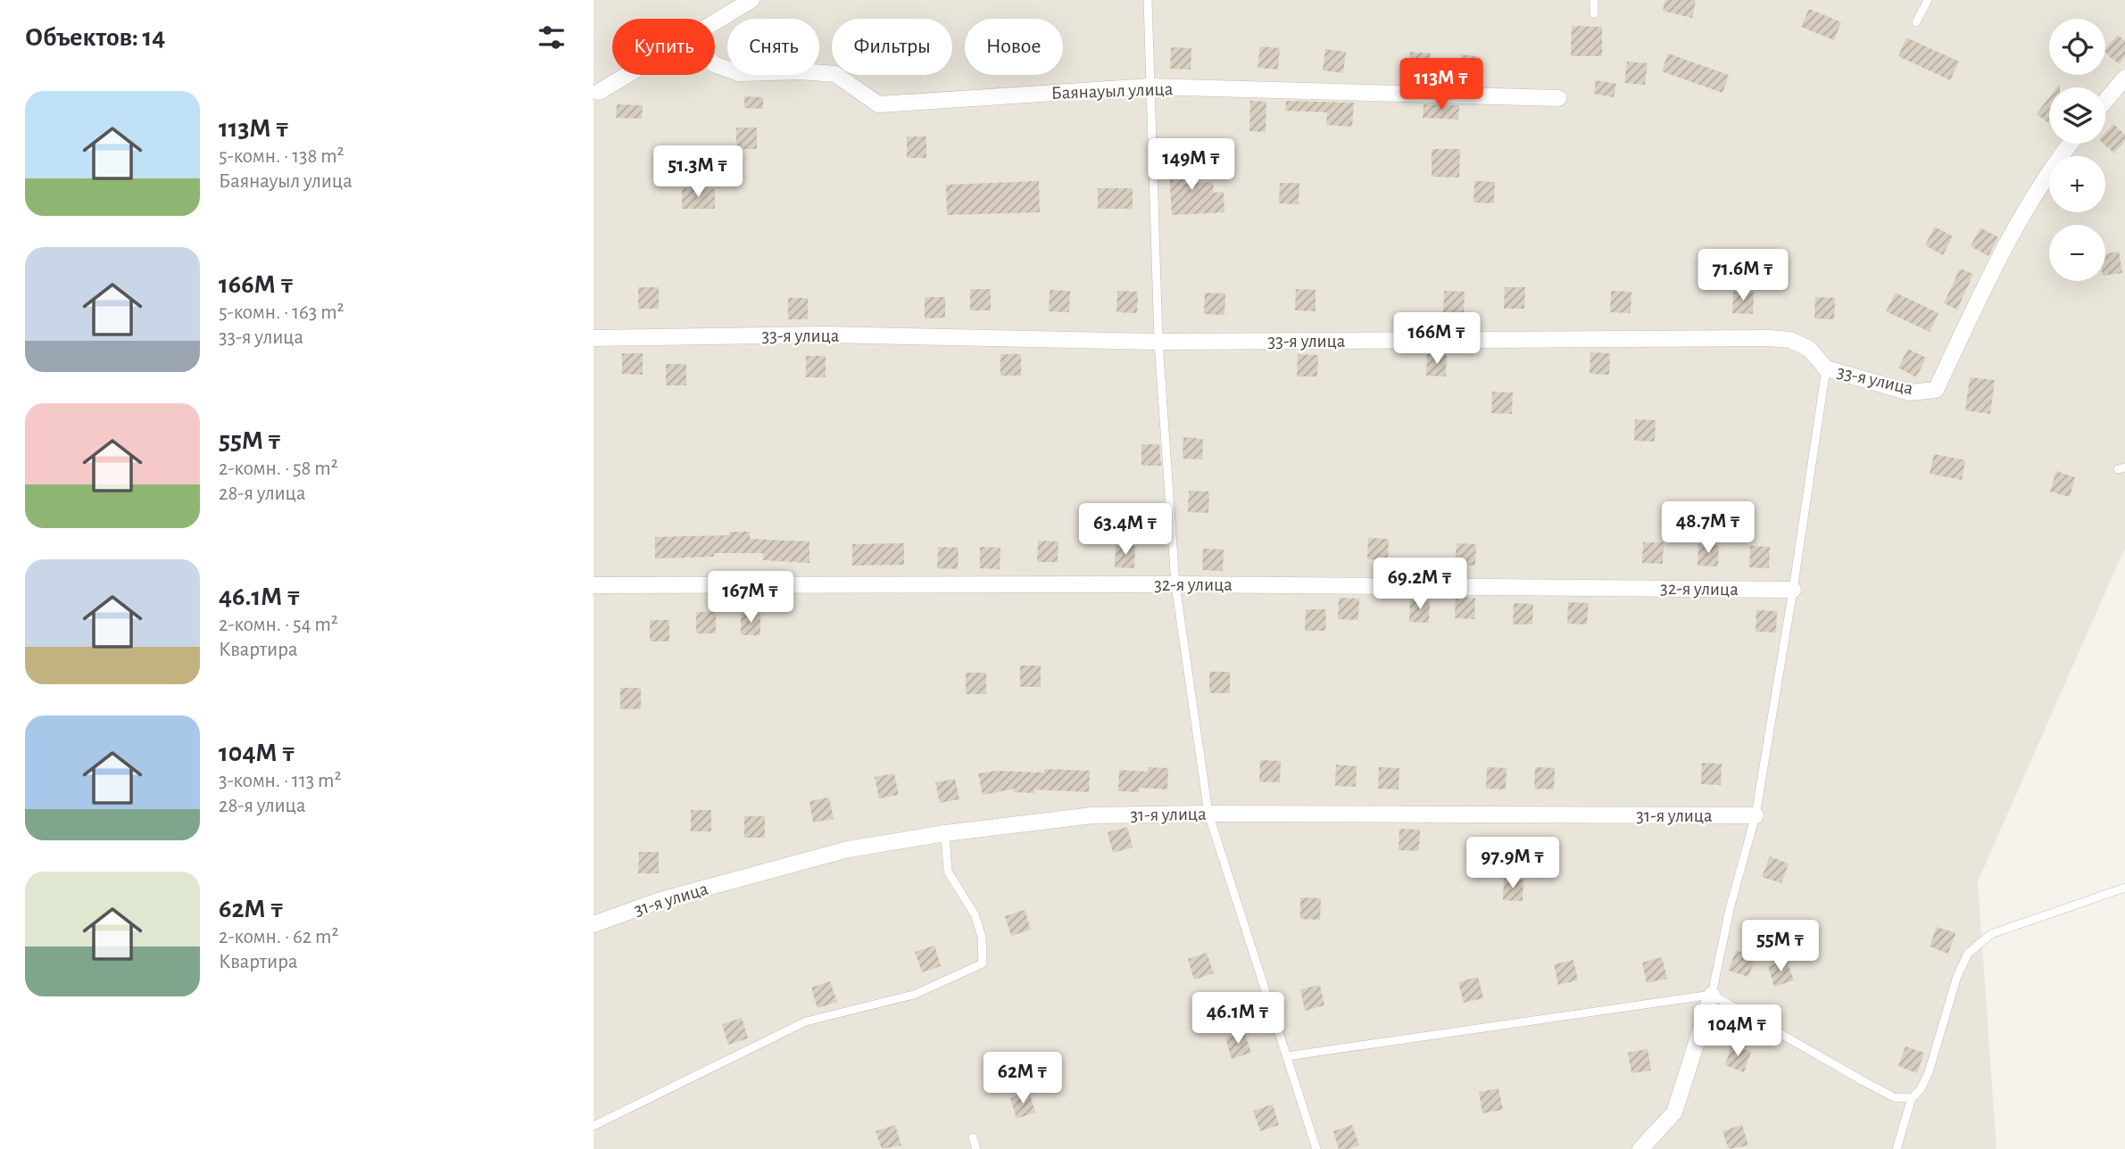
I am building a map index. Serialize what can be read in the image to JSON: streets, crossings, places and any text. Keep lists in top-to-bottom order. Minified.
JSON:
{"streets":{"street":["Баянауыл улица","33-я улица","32-я улица","31-я улица"]},"page":{"heading":"Объектов: 14","map_buttons":["+","−"],"chip":["Купить","Снять","Фильтры","Новое"],"price":["113M ₸","149M ₸","51.3M ₸","71.6M ₸","166M ₸","48.7M ₸","63.4M ₸","69.2M ₸","167M ₸","97.9M ₸","55M ₸","46.1M ₸","104M ₸","62M ₸"],"list":[{"name":"113M ₸","note":"5-комн. · 138 m² · Баянауыл улица"},{"name":"166M ₸","note":"5-комн. · 163 m² · 33-я улица"},{"name":"55M ₸","note":"2-комн. · 58 m² · 28-я улица"},{"name":"46.1M ₸","note":"2-комн. · 54 m² · Квартира"},{"name":"104M ₸","note":"3-комн. · 113 m² · 28-я улица"},{"name":"62M ₸","note":"2-комн. · 62 m² · Квартира"}]}}
